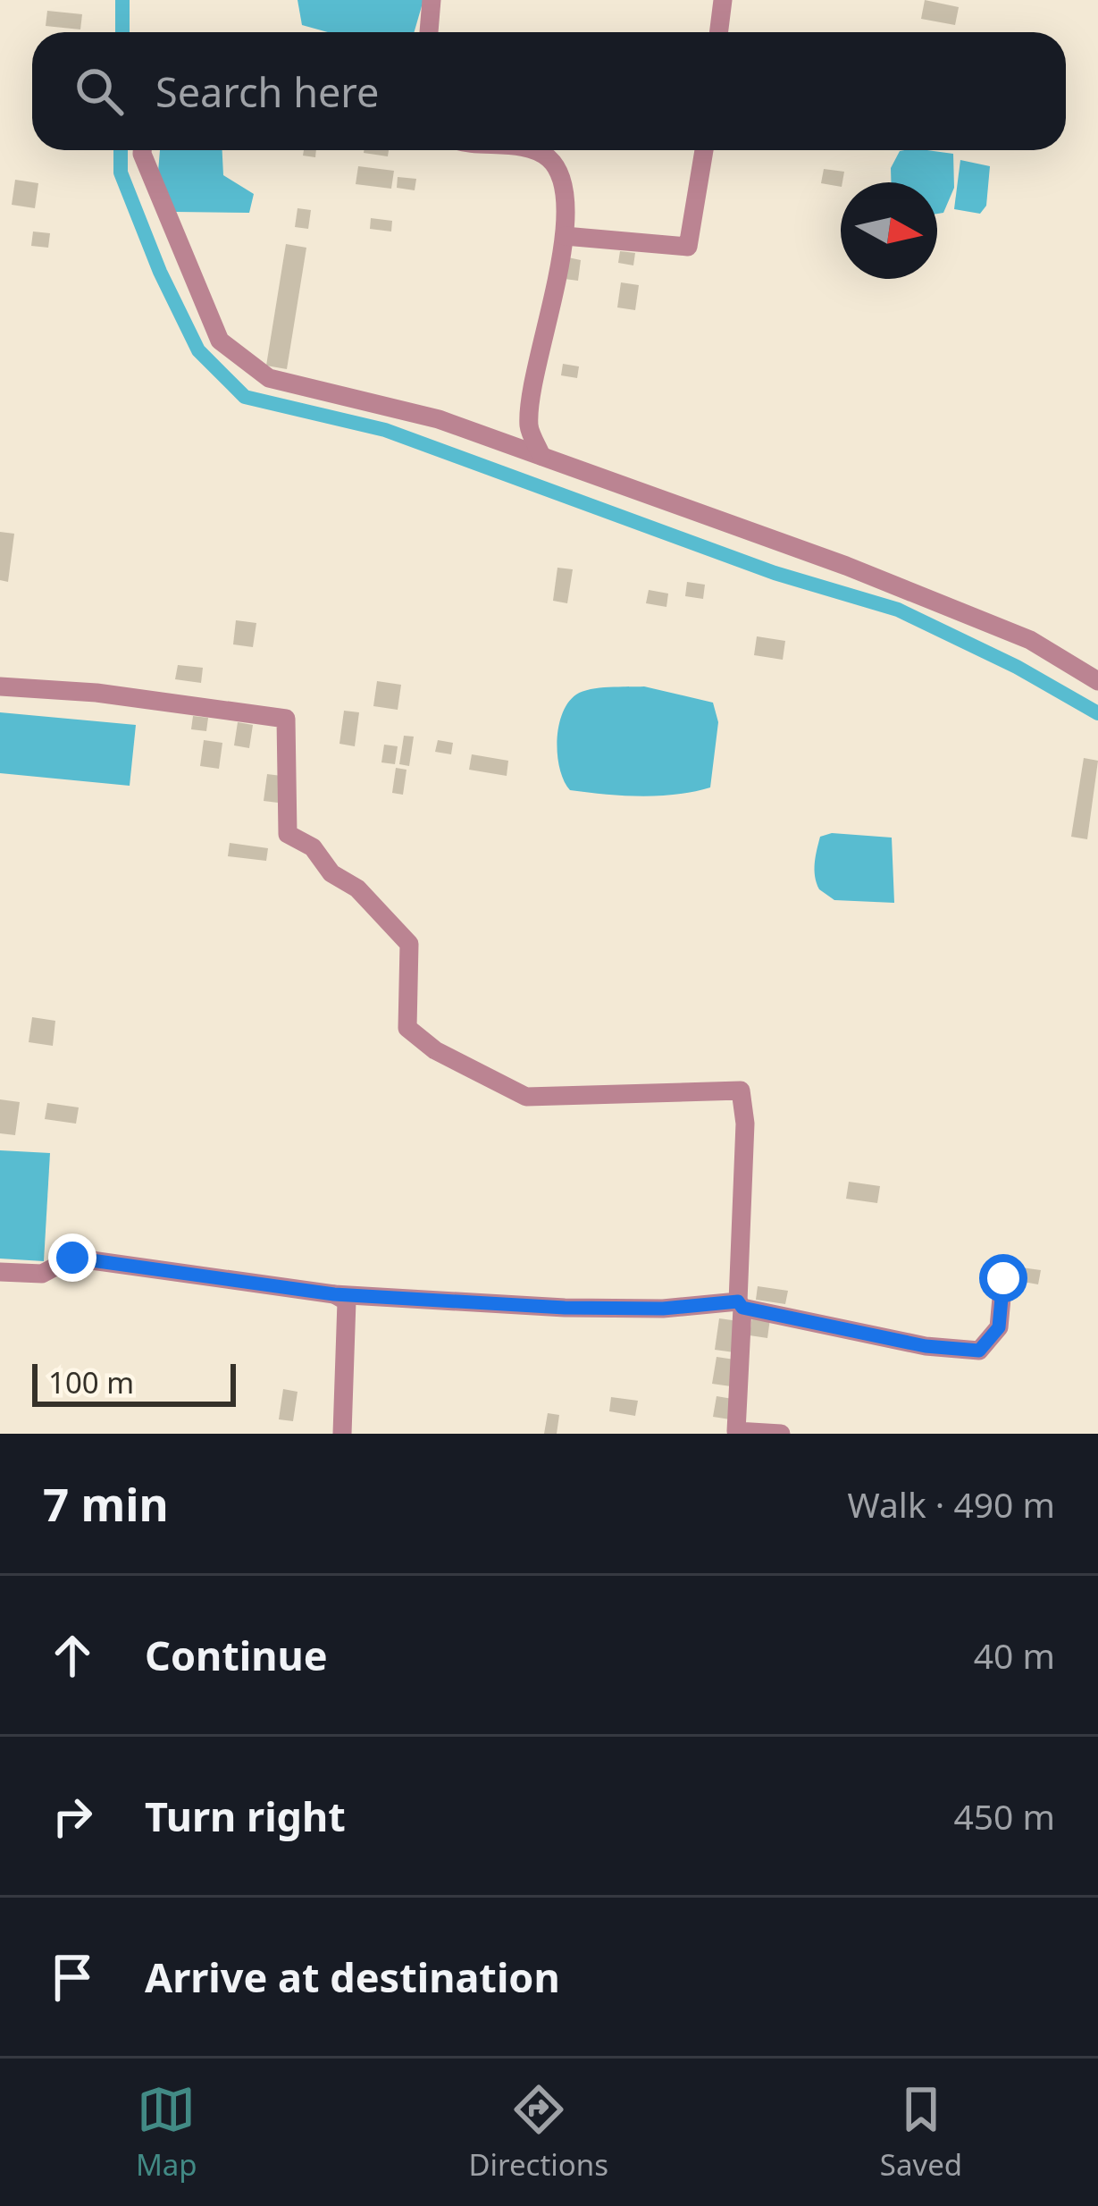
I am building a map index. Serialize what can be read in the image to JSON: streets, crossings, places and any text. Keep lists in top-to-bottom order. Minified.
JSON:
{"scale_bar":"100 m","north":"right","page":{"search":"Search here","scale":"100 m","heading":["7 min","Walk · 490 m"],"list":[["Continue","40 m"],["Turn right","450 m"],"Arrive at destination"],"nav":["Map","Directions","Saved"]}}
